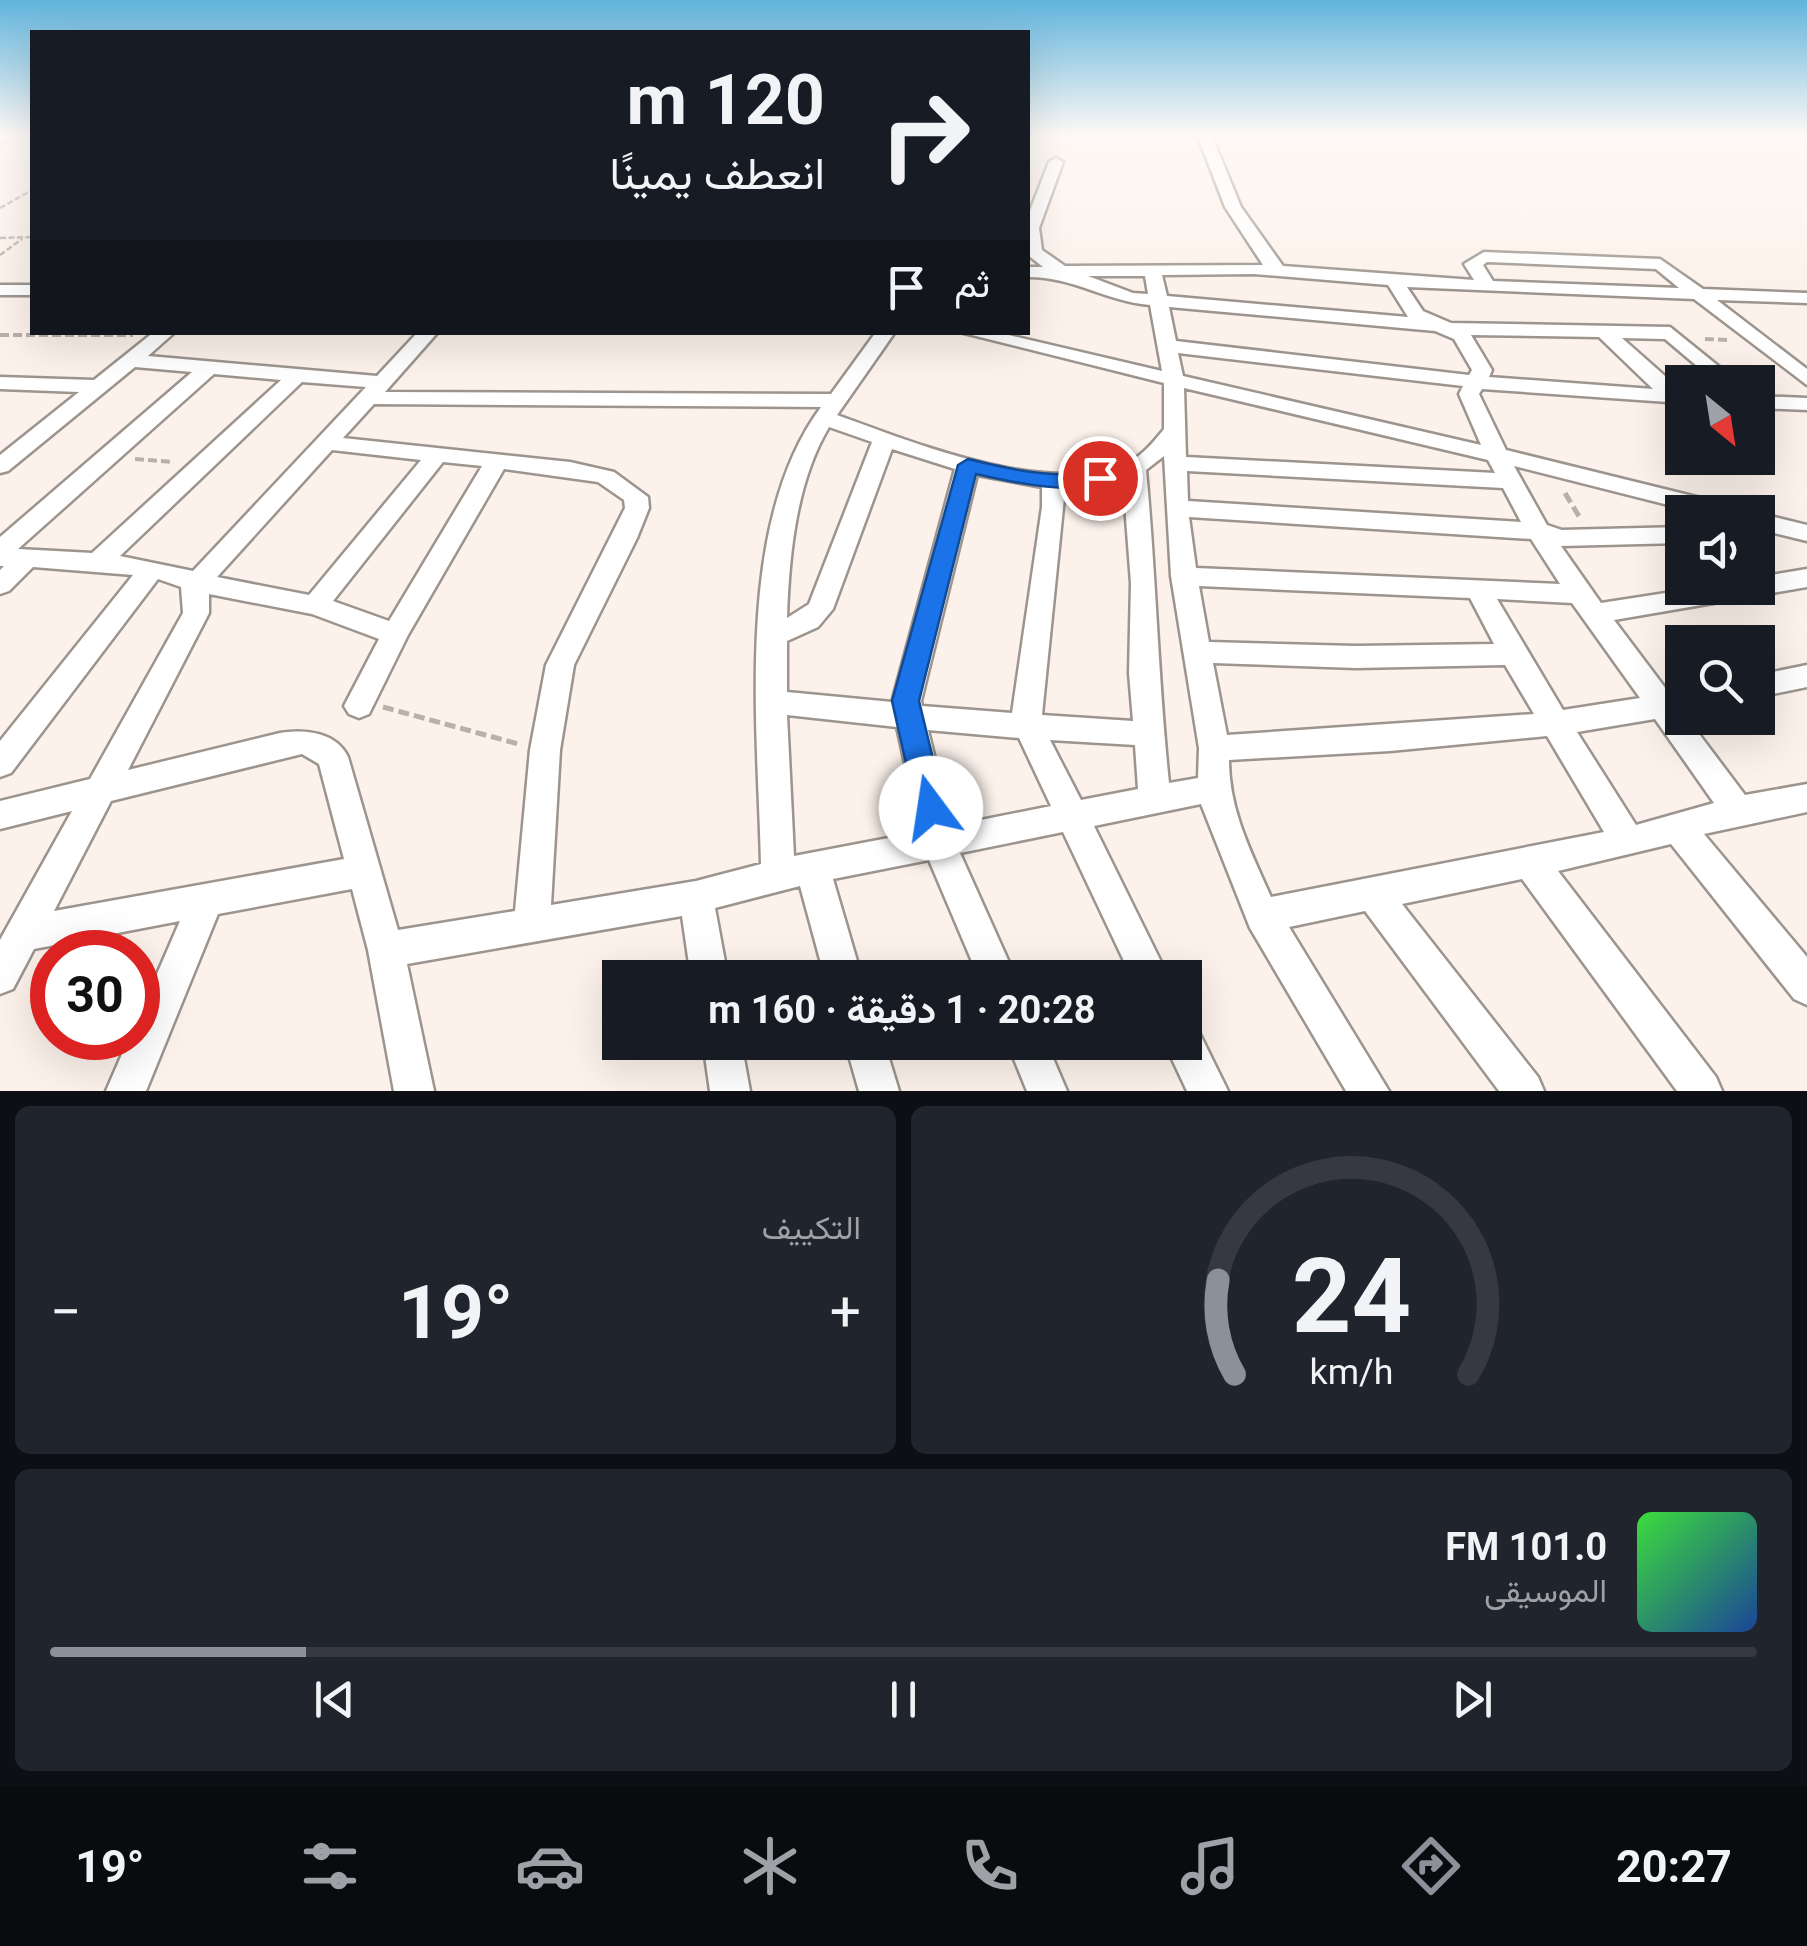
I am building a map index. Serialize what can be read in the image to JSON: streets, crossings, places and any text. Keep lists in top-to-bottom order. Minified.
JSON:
{"north":"bottom right","page":{"turn":["120 m","انعطف يمينًا"],"then":"ثم","limit":"30","trip":"20:28 · 1 دقيقة · 160 m","tile":"التكييف","heat":["−","19°","+"],"song":["101.0 FM","الموسيقى"],"tabs":["20:27","19°"],"gauge":["24","km/h"]}}
